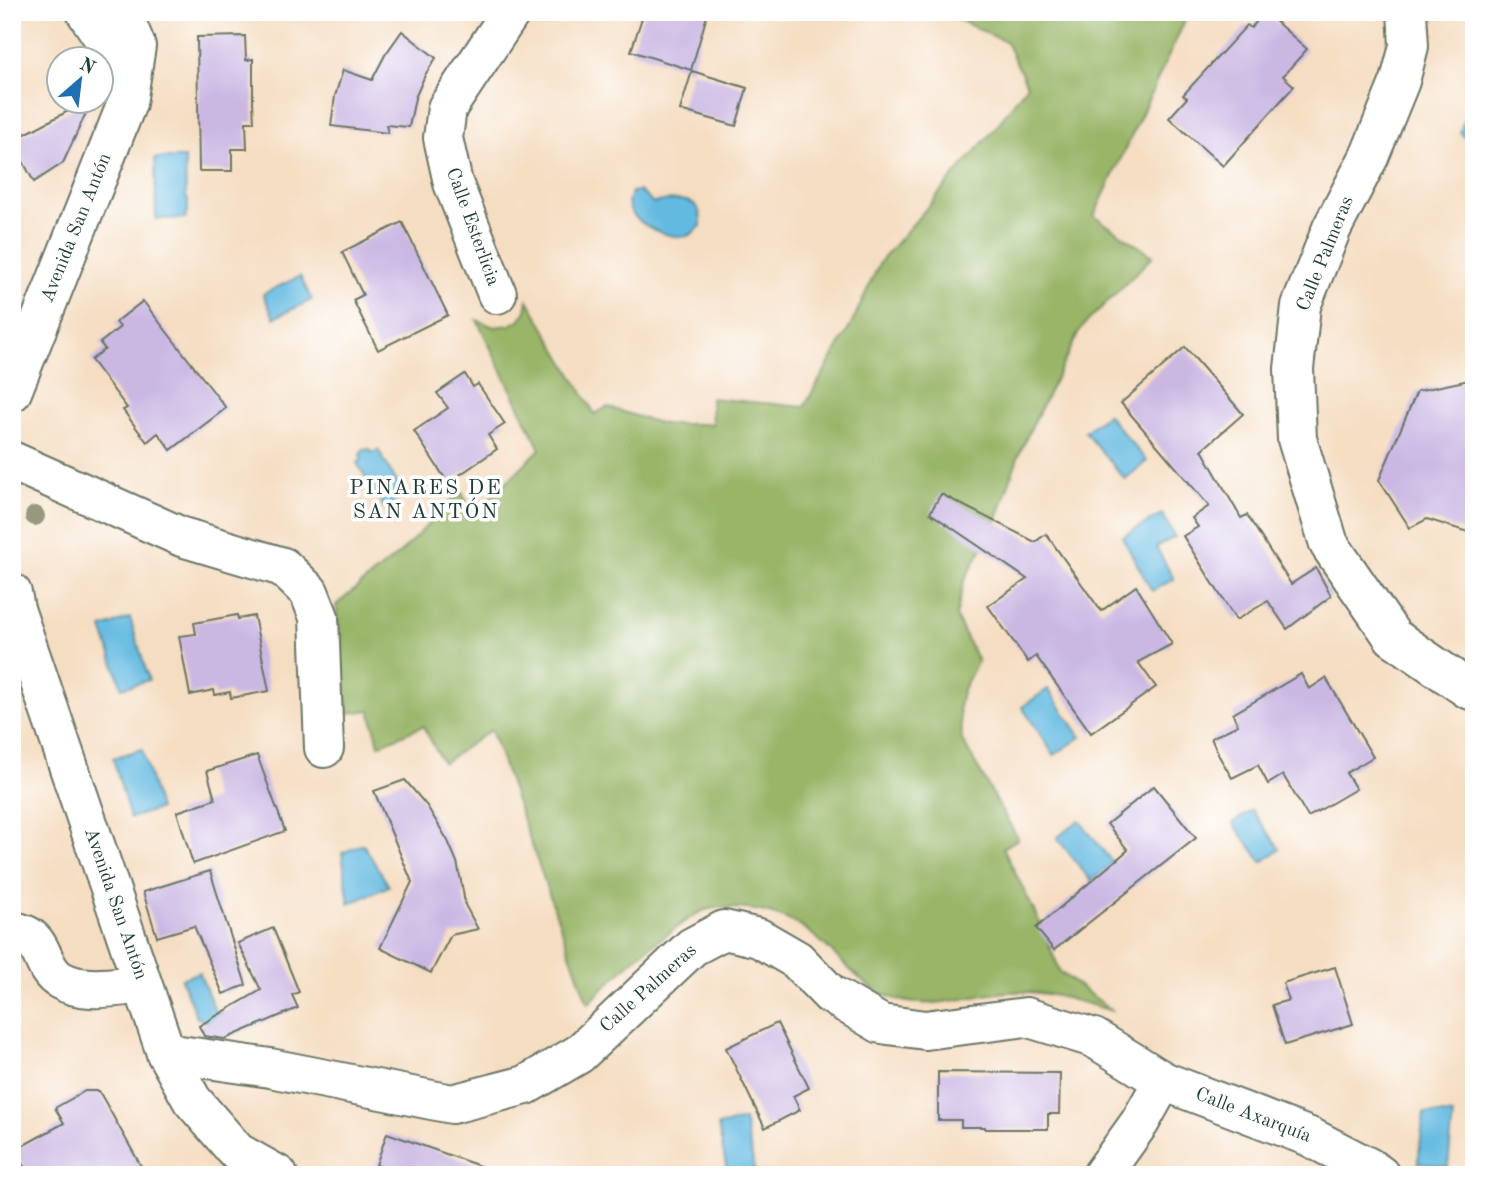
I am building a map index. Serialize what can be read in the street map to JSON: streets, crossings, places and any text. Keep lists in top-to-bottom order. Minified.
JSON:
{"streets":{"street":["Calle Esterlicia","Avenida San Antón","Calle Palmeras","Calle Axarquía"]},"crossings":[["Avenida San Antón","Calle Palmeras"],["Calle Palmeras","Calle Axarquía"]],"districts":["PINARES DE SAN ANTÓN"],"north":"top right"}
